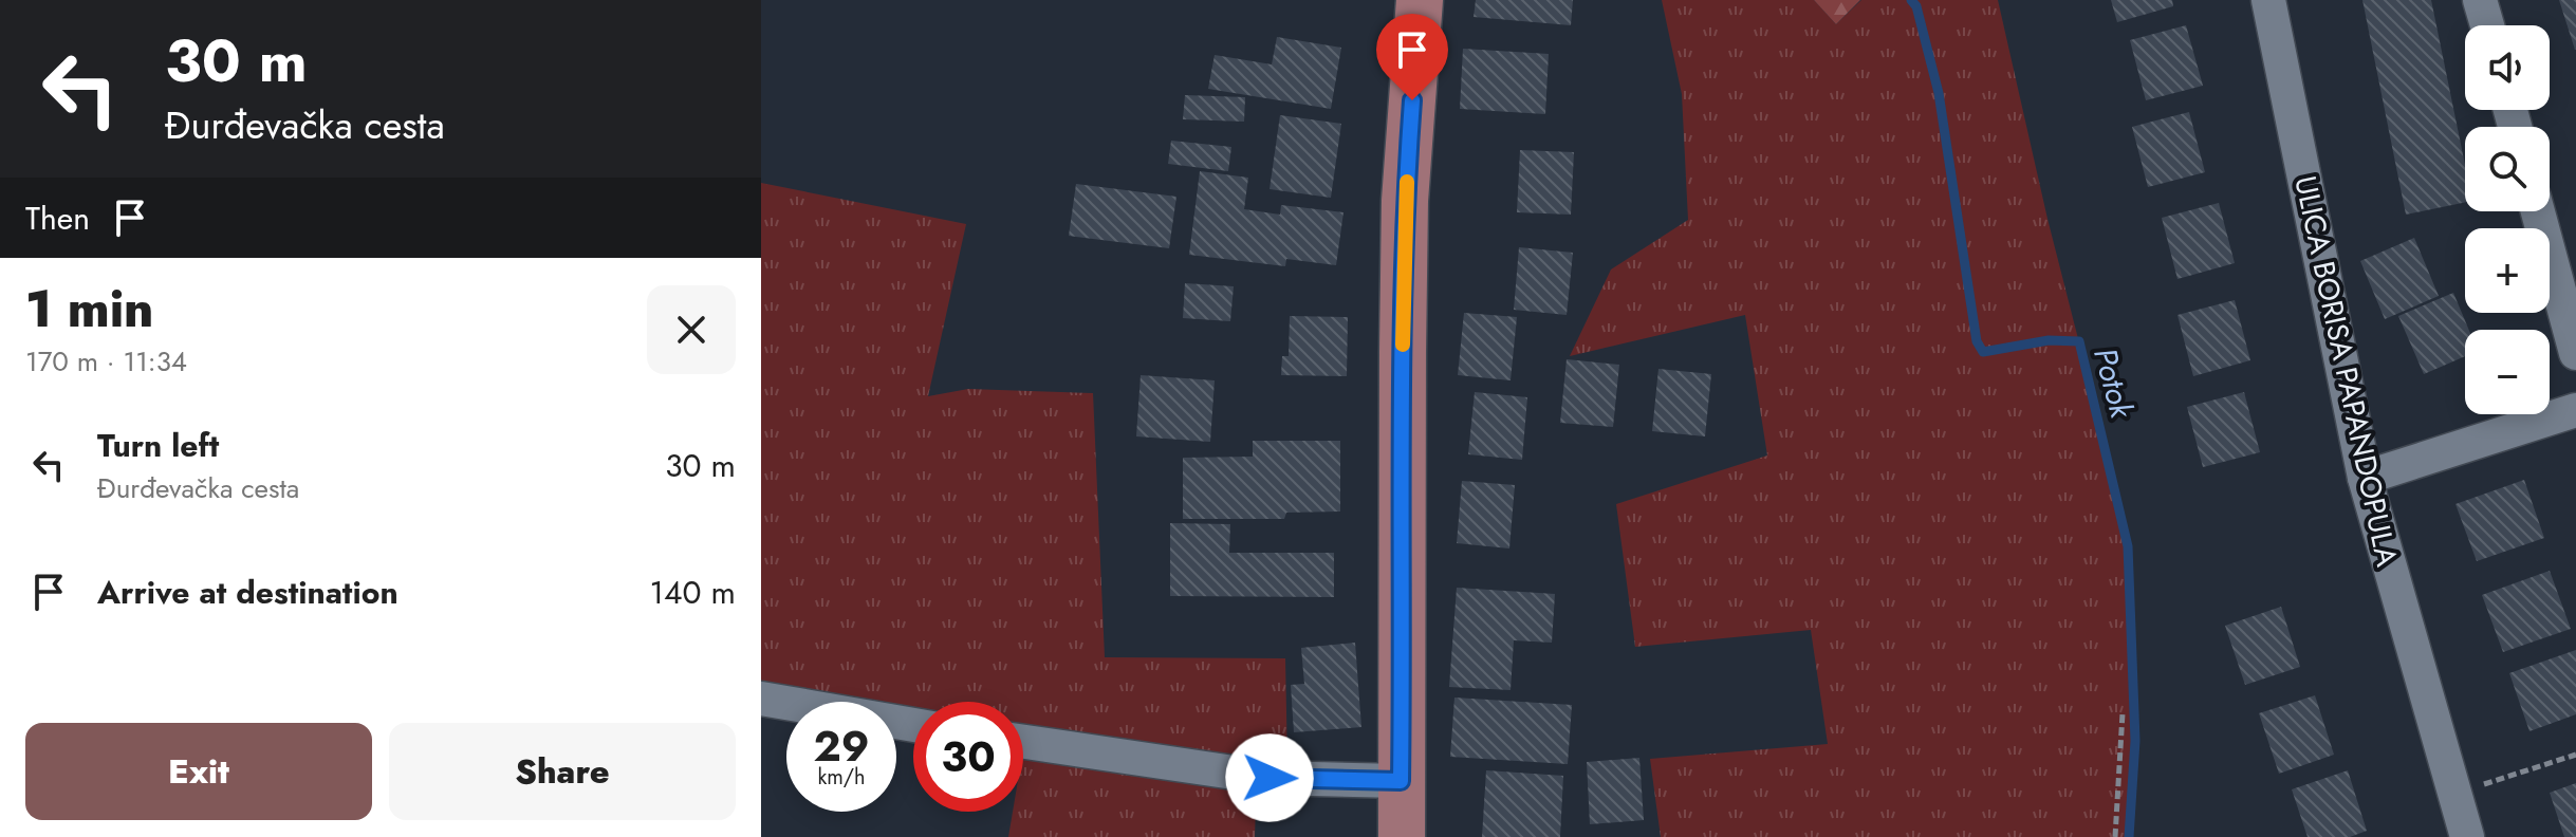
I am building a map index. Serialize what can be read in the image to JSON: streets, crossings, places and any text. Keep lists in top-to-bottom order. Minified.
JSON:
{"streets":{"street":["ULICA BORISA PAPANDOPULA"]},"water":["Potok"],"page":{"turn":["30 m","Đurđevačka cesta"],"map_buttons":["+","−"],"then":"Then","heading":["1 min","170 m · 11:34"],"list":[{"name":"Turn left","note":"Đurđevačka cesta","value":"30 m"},{"name":"Arrive at destination","value":"140 m"}],"speed":"29 km/h","limit":"30","buttons":["Exit","Share"]}}
